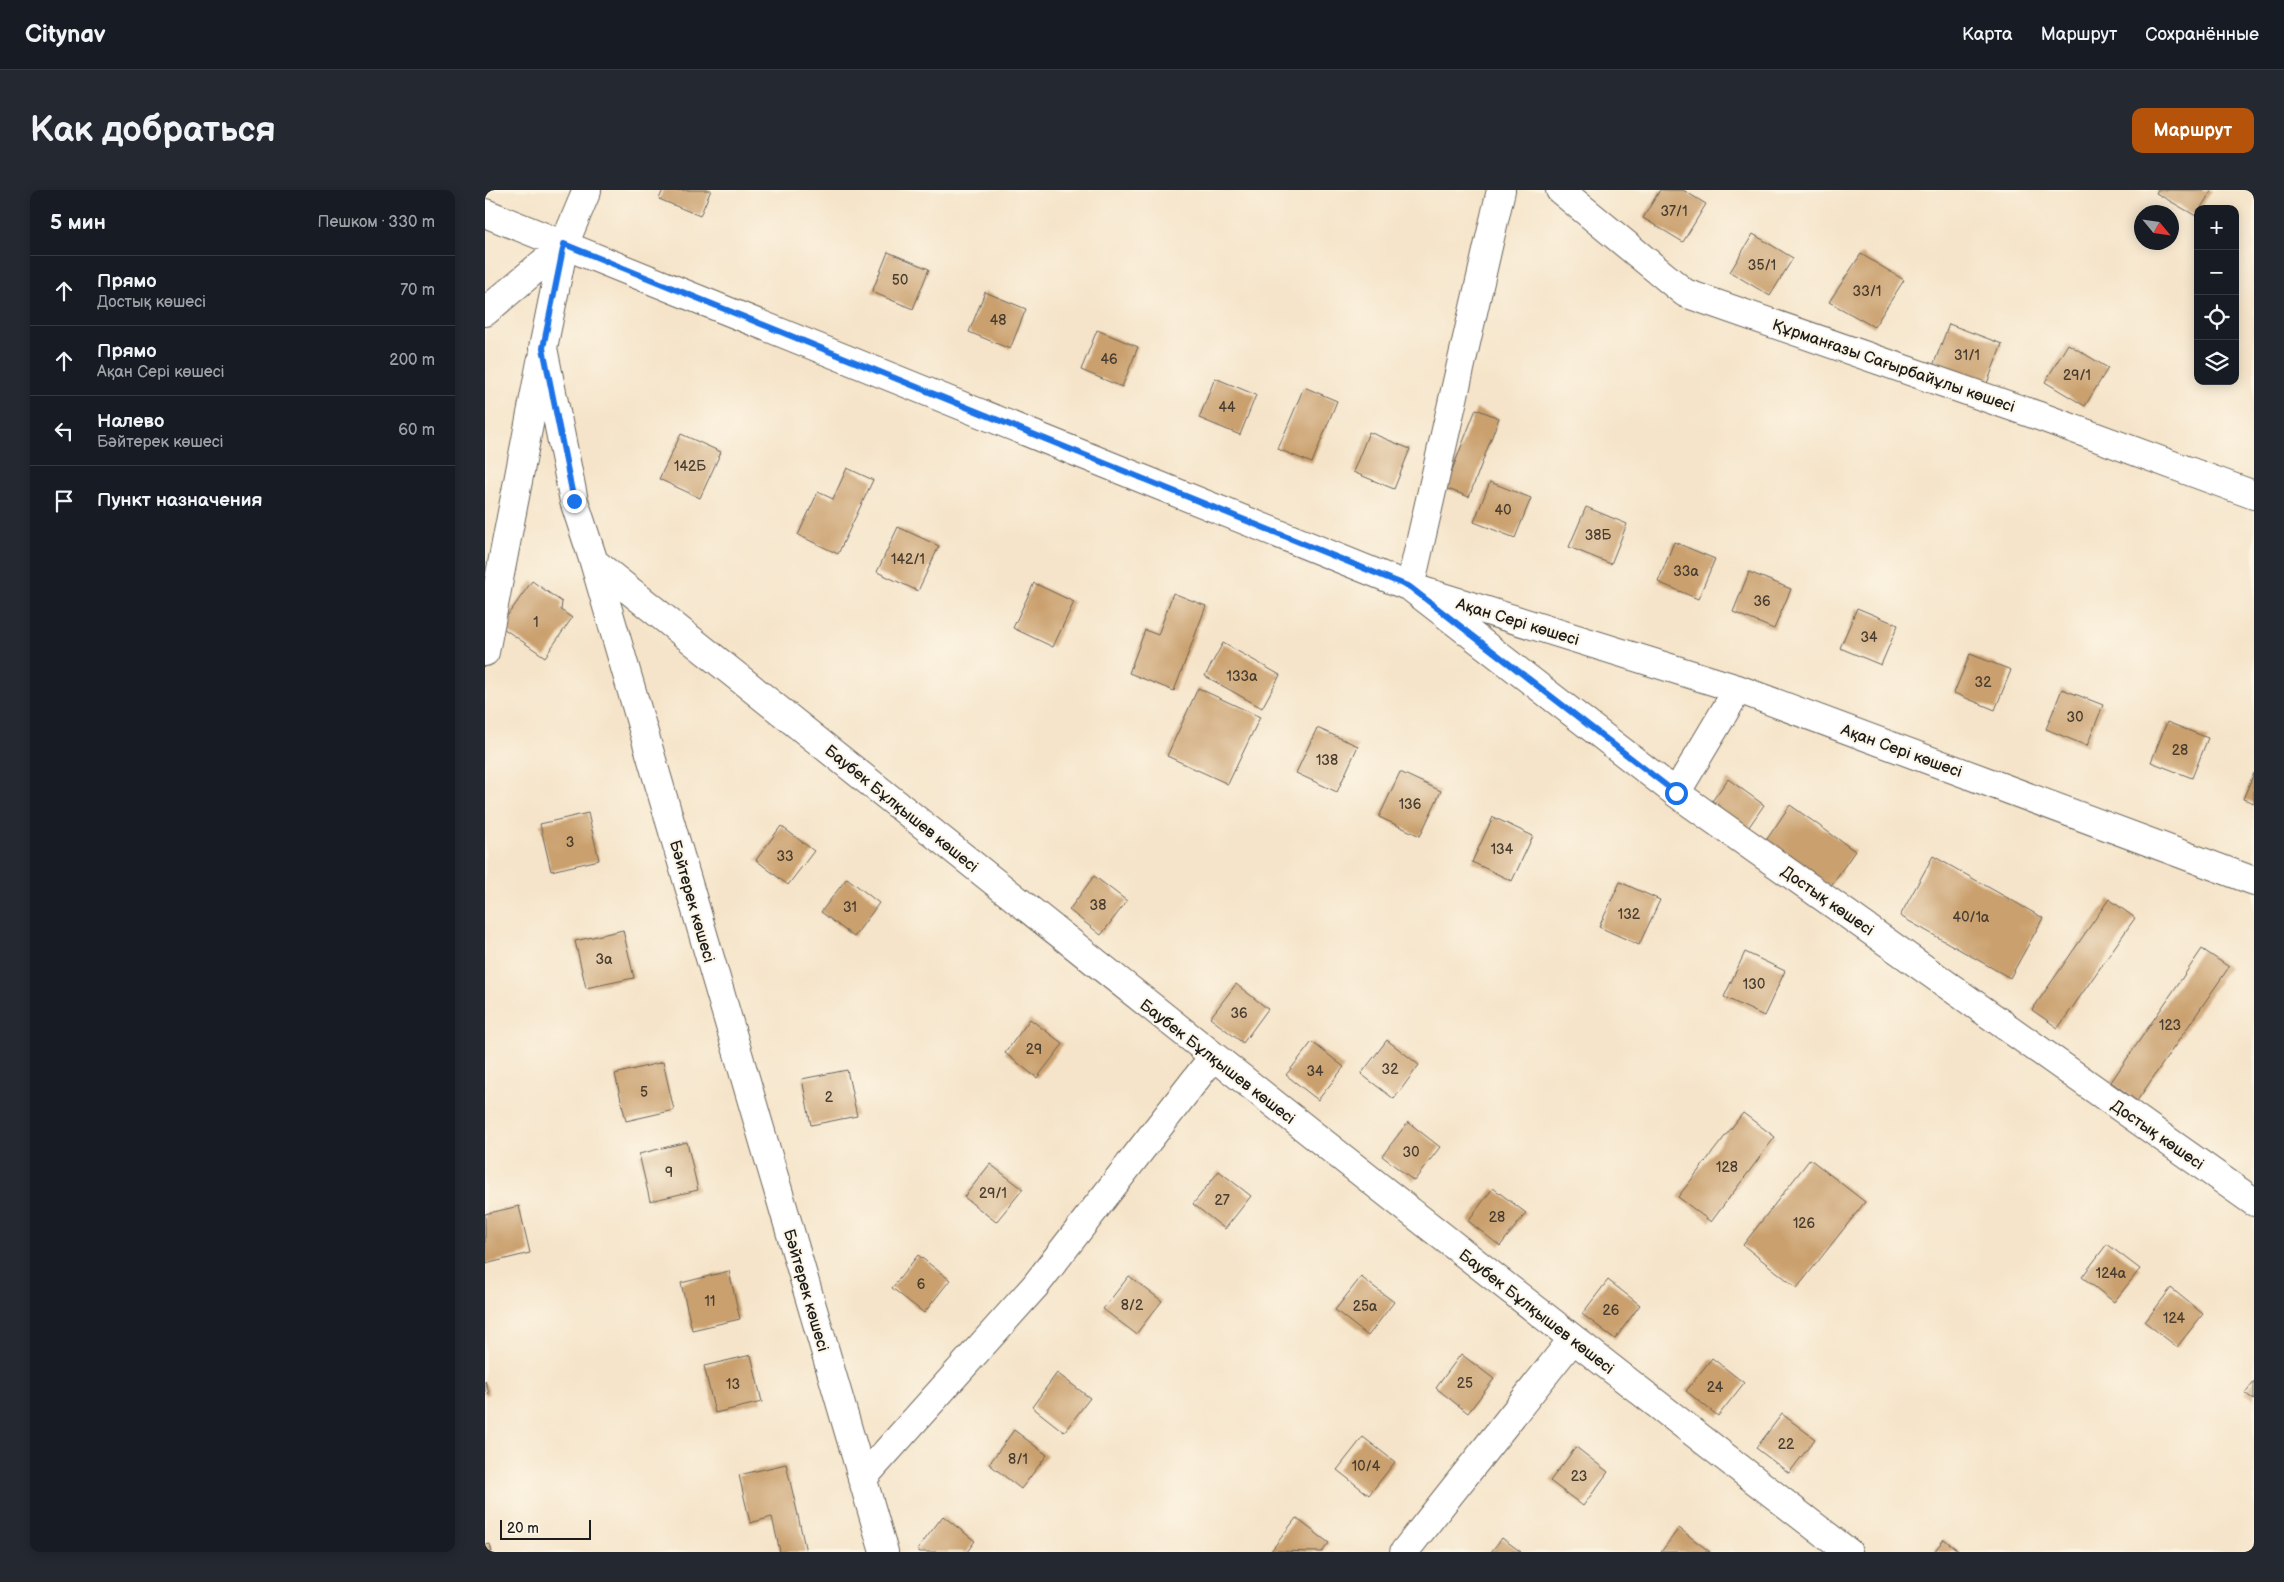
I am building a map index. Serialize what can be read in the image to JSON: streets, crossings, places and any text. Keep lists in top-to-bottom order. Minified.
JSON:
{"streets":{"street":["Құрманғазы Сағырбайұлы көшесі","Ақан Сері көшесі","Баубек Бұлқышев көшесі","Достық көшесі","Бәйтерек көшесі"]},"crossings":[["Ақан Сері көшесі","Достық көшесі"],["Ақан Сері көшесі","Бәйтерек көшесі"],["Баубек Бұлқышев көшесі","Бәйтерек көшесі"]],"house_numbers":["37/1","35/1","50","33/1","48","31/1","46","29/1","44","142Б","40","38Б","142/1","33а","36","1","34","133а","32","30","28","138","136","3","134","33","38","31","132","40/1а","3а","130","36","123","29","32","34","5","2","30","128","9","29/1","27","28","126","124а","6","11","8/2","25а","26","124","25","13","24","22","8/1","10/4","23"],"scale_bar":"20 m","north":"bottom right","page":{"header":"Citynav","nav":["Карта","Маршрут","Сохранённые"],"buttons":"Маршрут","title":"Как добраться","heading":["5 мин","Пешком · 330 m"],"map_buttons":["+","−"],"list":[["Прямо","Достық көшесі","70 m"],["Прямо","Ақан Сері көшесі","200 m"],["Налево","Бәйтерек көшесі","60 m"],"Пункт назначения"],"scale":"20 m"}}
